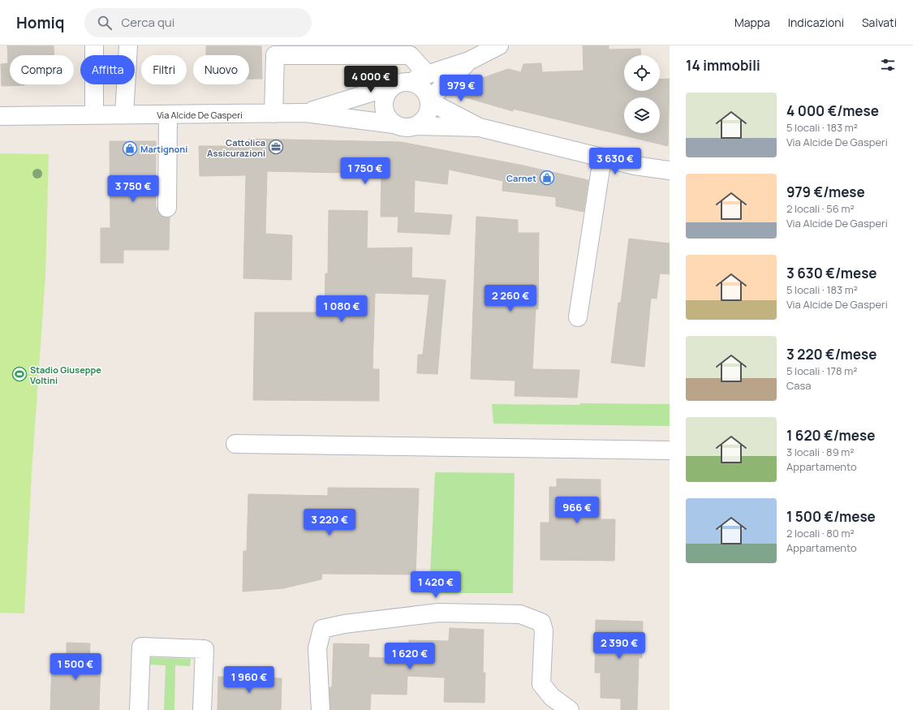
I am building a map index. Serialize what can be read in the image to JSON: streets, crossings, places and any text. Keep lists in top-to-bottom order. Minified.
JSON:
{"streets":{"street":["Via Alcide De Gasperi"]},"places":{"office":["Cattolica Assicurazioni"],"shop":["Martignoni","Carnet"],"sports":["Stadio Giuseppe Voltini"]},"page":{"header":"Homiq","search":"Cerca qui","nav":["Mappa","Indicazioni","Salvati"],"heading":"14 immobili","chip":["Compra","Affitta","Filtri","Nuovo"],"price":["4 000 €","979 €","3 630 €","1 750 €","3 750 €","2 260 €","1 080 €","966 €","3 220 €","1 420 €","2 390 €","1 620 €","1 500 €","1 960 €"],"list":[{"name":"4 000 €/mese","note":"5 locali · 183 m² · Via Alcide De Gasperi"},{"name":"979 €/mese","note":"2 locali · 56 m² · Via Alcide De Gasperi"},{"name":"3 630 €/mese","note":"5 locali · 183 m² · Via Alcide De Gasperi"},{"name":"3 220 €/mese","note":"5 locali · 178 m² · Casa"},{"name":"1 620 €/mese","note":"3 locali · 89 m² · Appartamento"},{"name":"1 500 €/mese","note":"2 locali · 80 m² · Appartamento"}]}}
